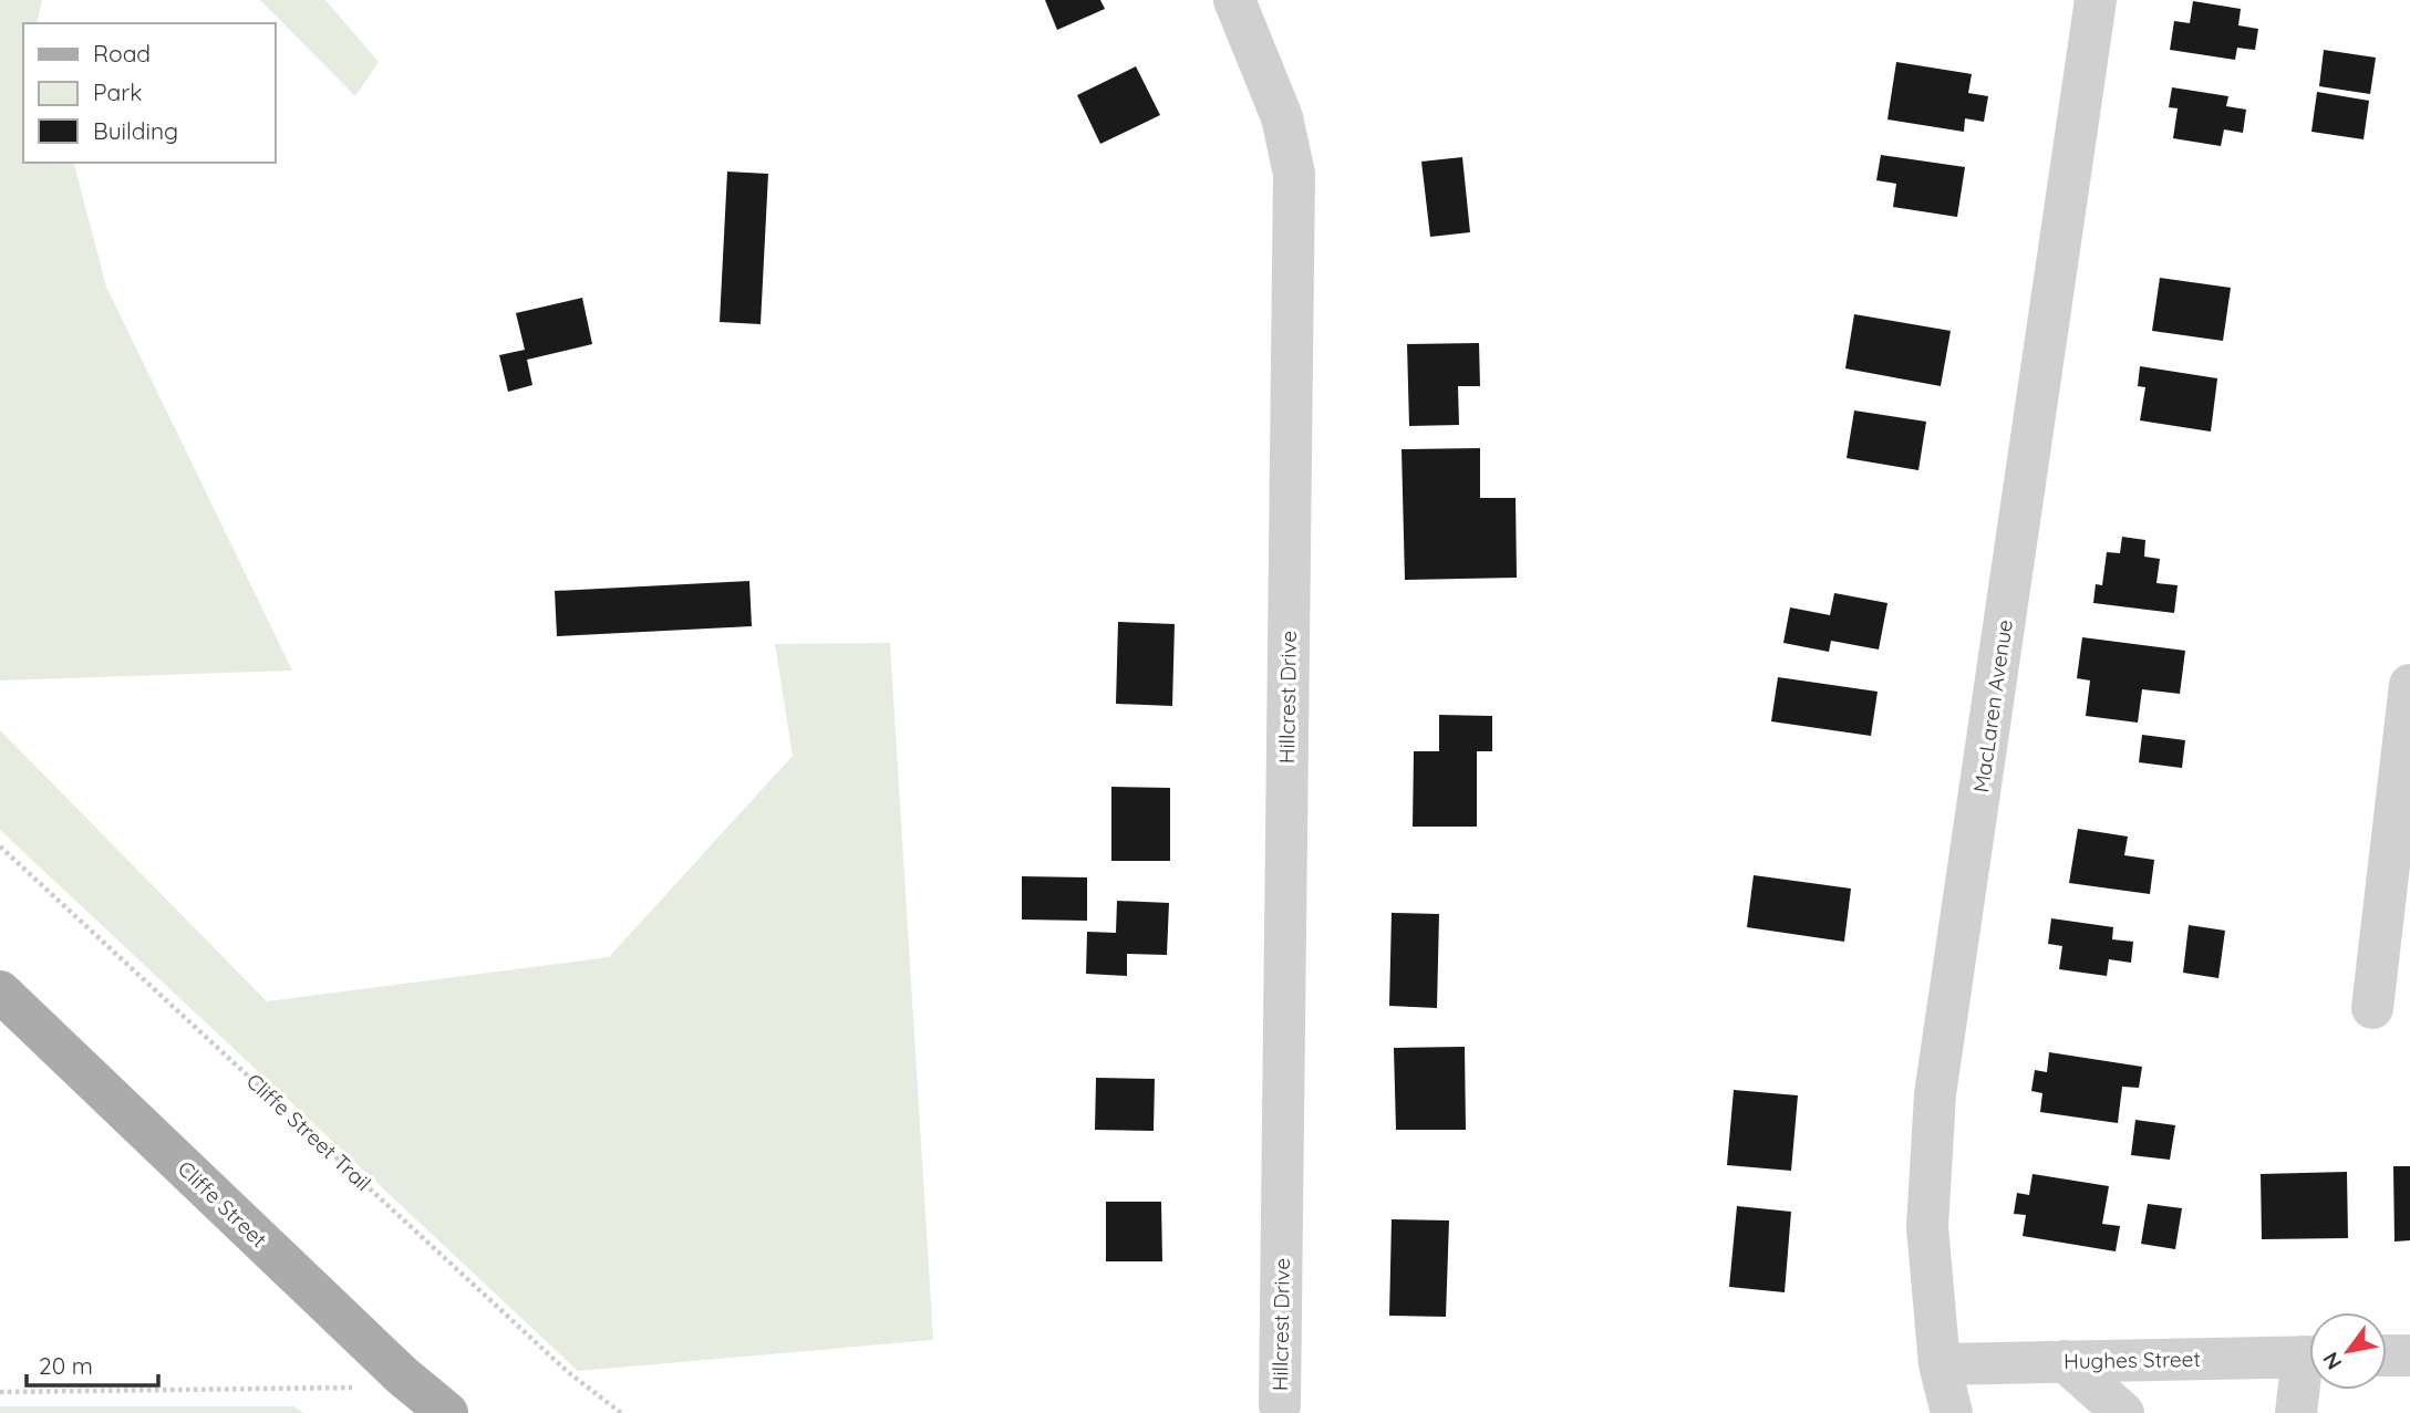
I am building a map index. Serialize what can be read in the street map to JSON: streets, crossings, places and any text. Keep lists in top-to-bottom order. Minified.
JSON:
{"streets":{"main road":["Cliffe Street"],"street":["Hillcrest Drive","MacLaren Avenue","Hughes Street"],"path":["Cliffe Street Trail"]},"crossings":[["MacLaren Avenue","Hughes Street"]],"legend":["Road","Park","Building"],"scale_bar":"20 m","north":"bottom left"}
